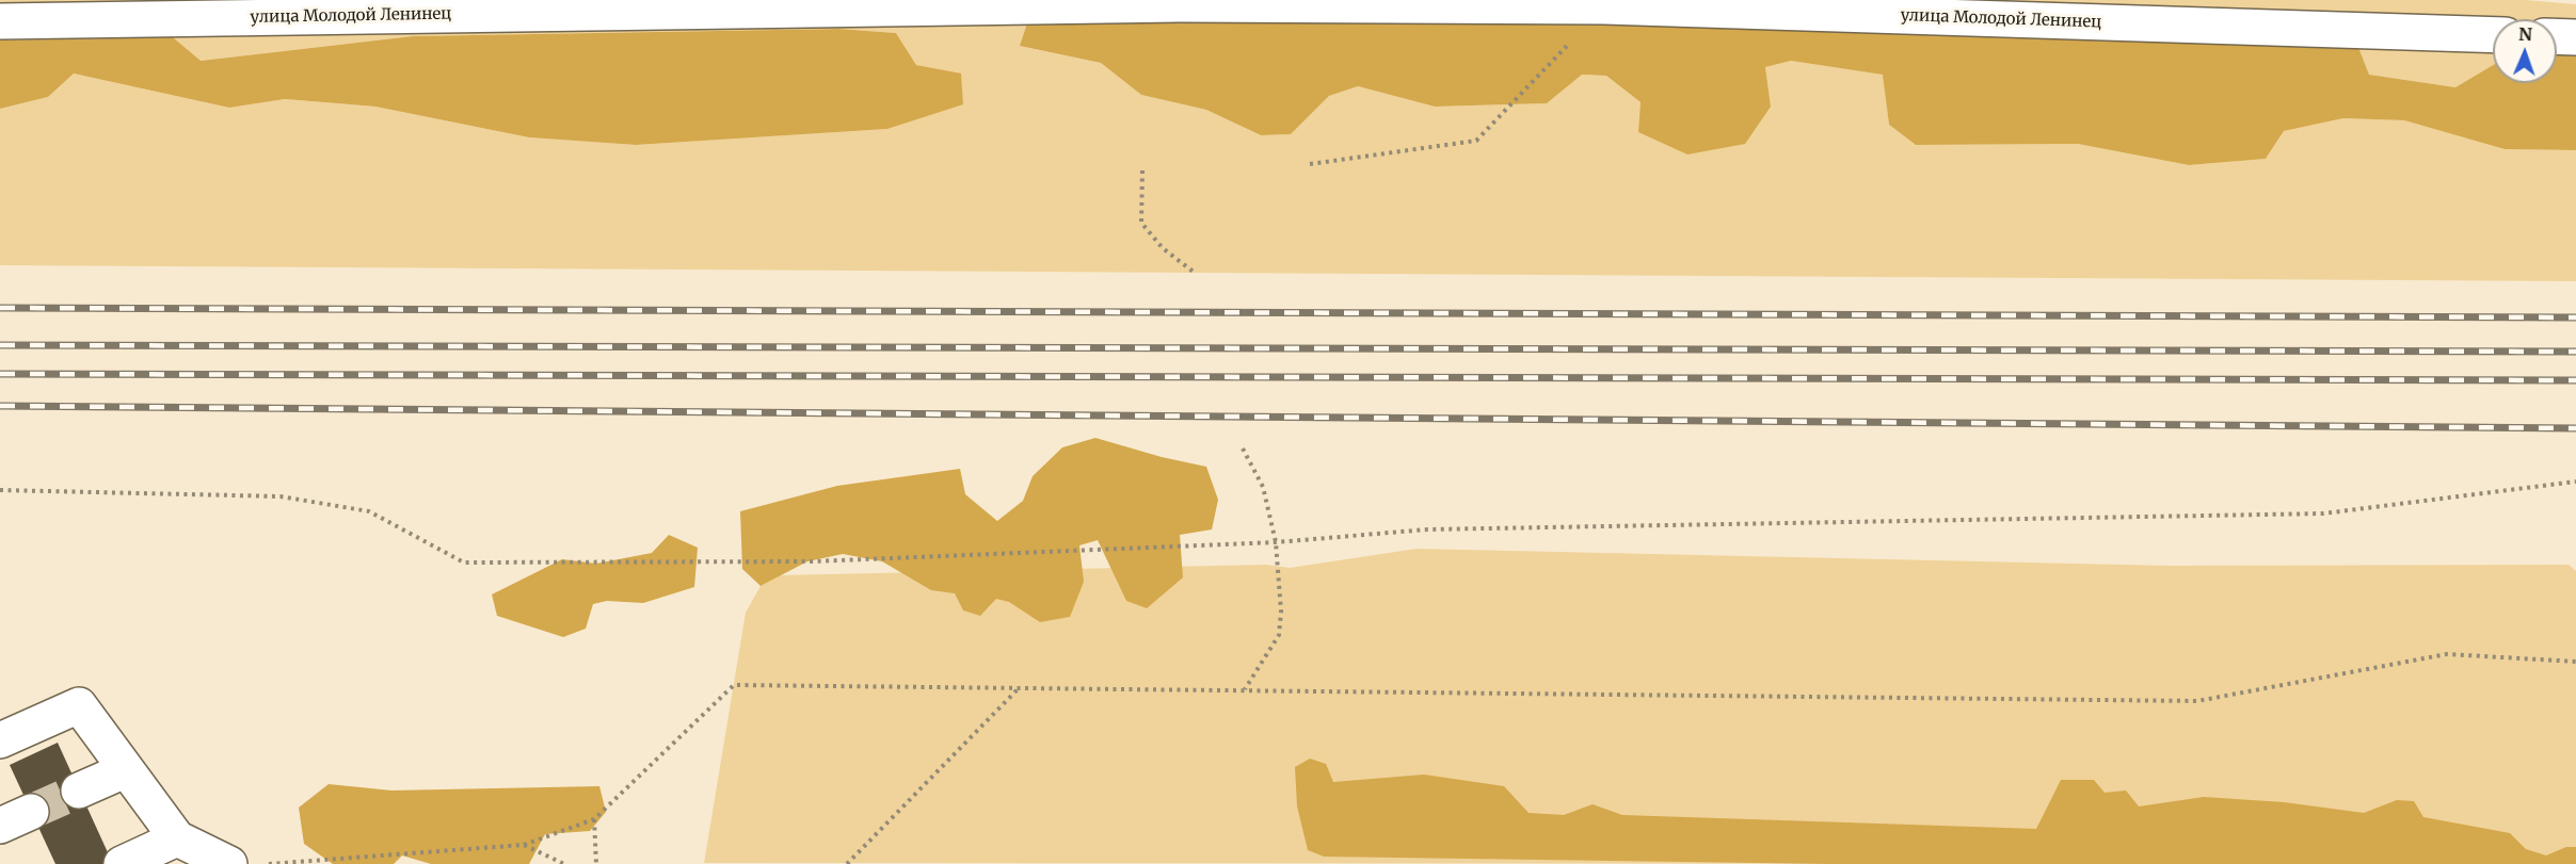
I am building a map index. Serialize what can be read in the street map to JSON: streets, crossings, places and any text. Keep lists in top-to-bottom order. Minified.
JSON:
{"streets":{"street":["улица Молодой Ленинец"]},"north":"top"}
